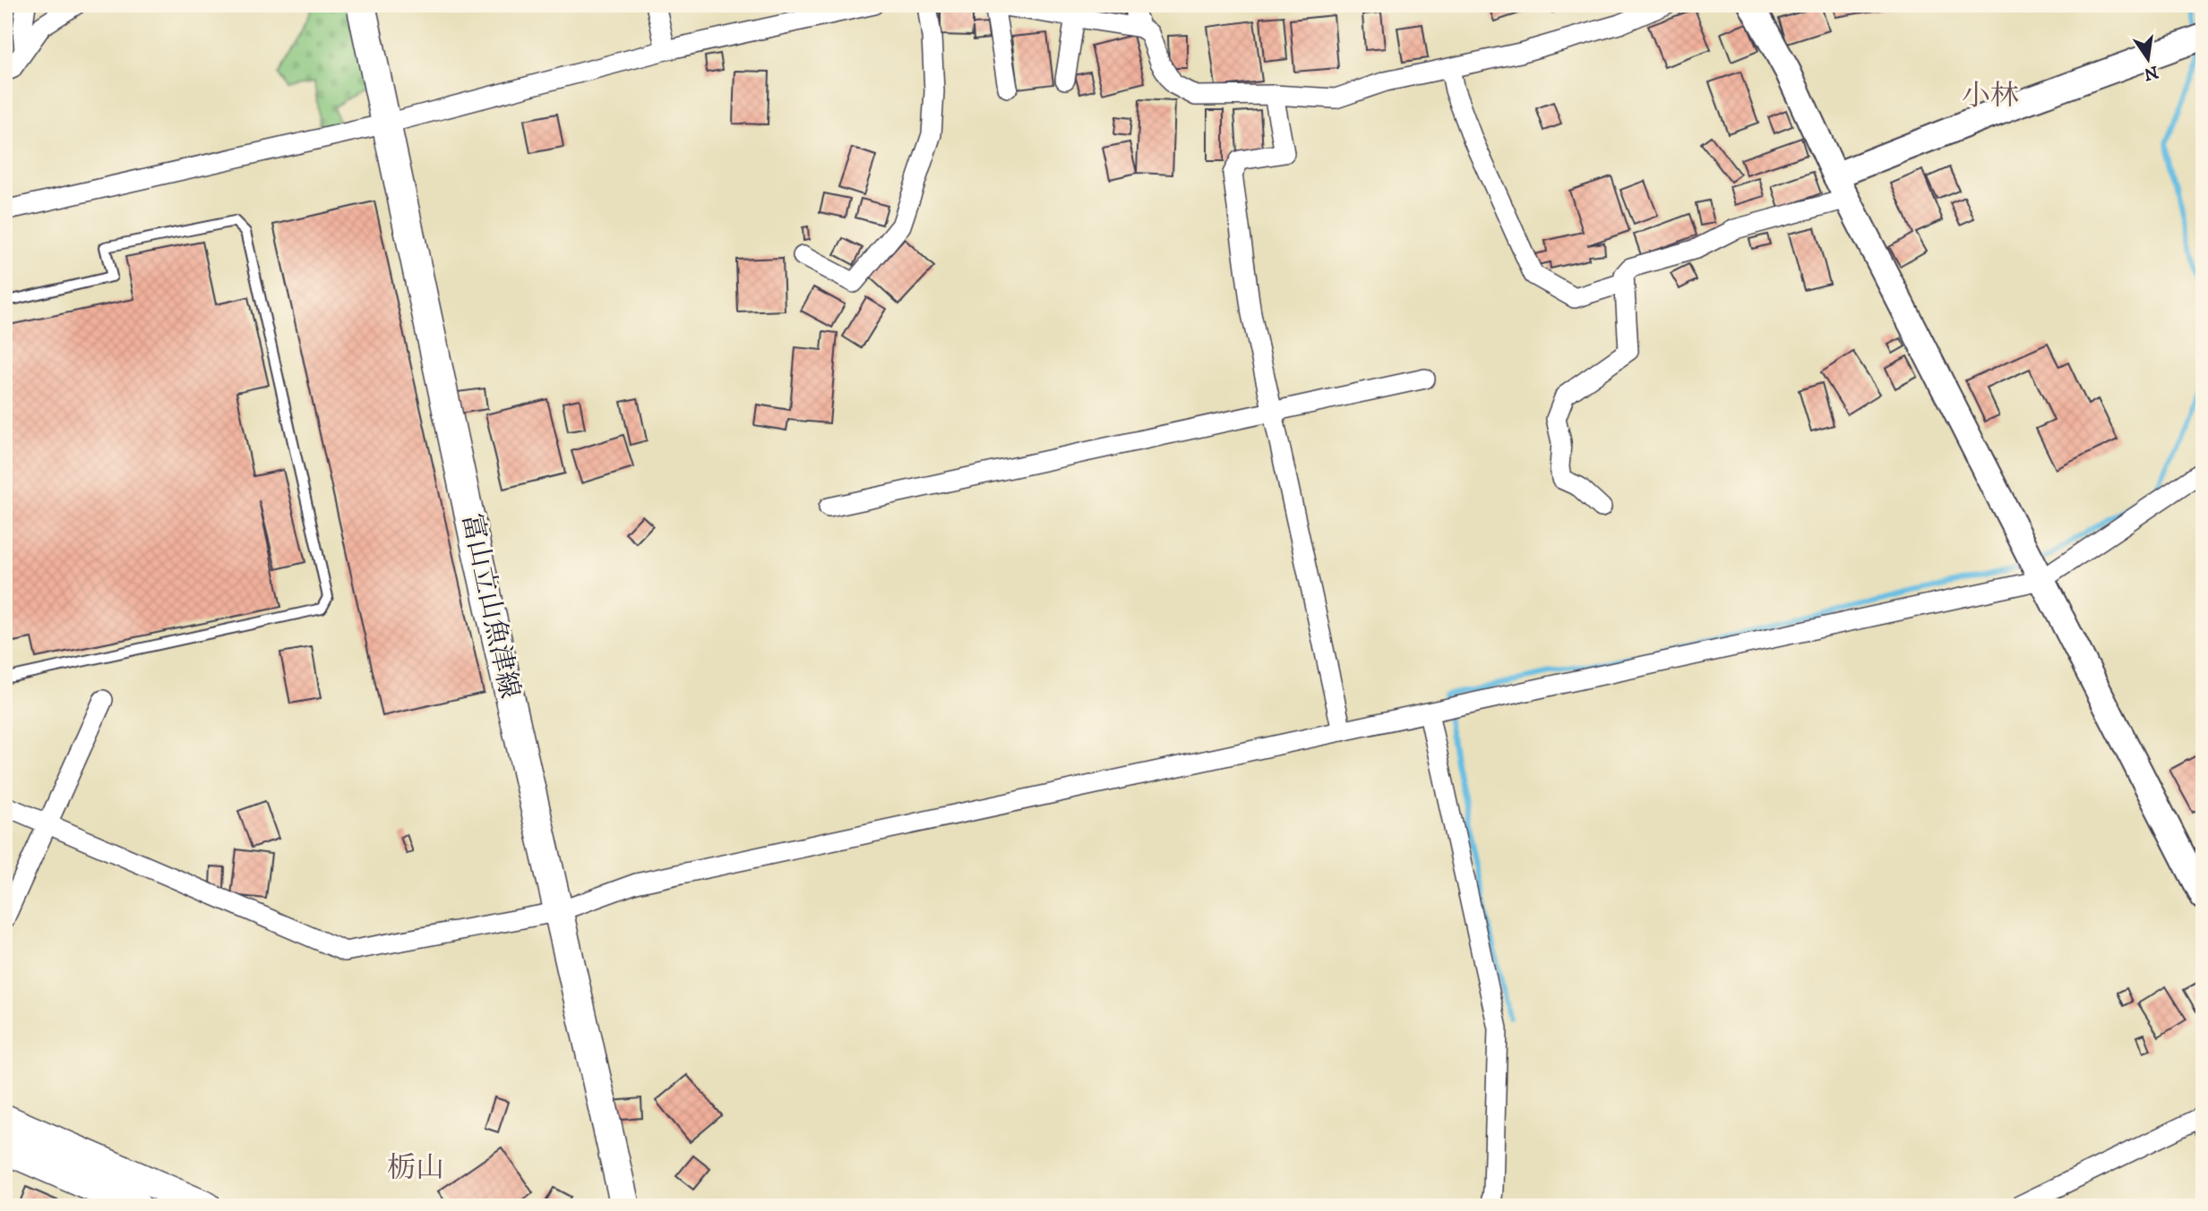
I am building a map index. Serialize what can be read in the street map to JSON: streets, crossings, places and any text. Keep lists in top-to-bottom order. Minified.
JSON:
{"streets":{"main road":["富山立山魚津線"]},"districts":["小林","栃山"],"north":"bottom"}
